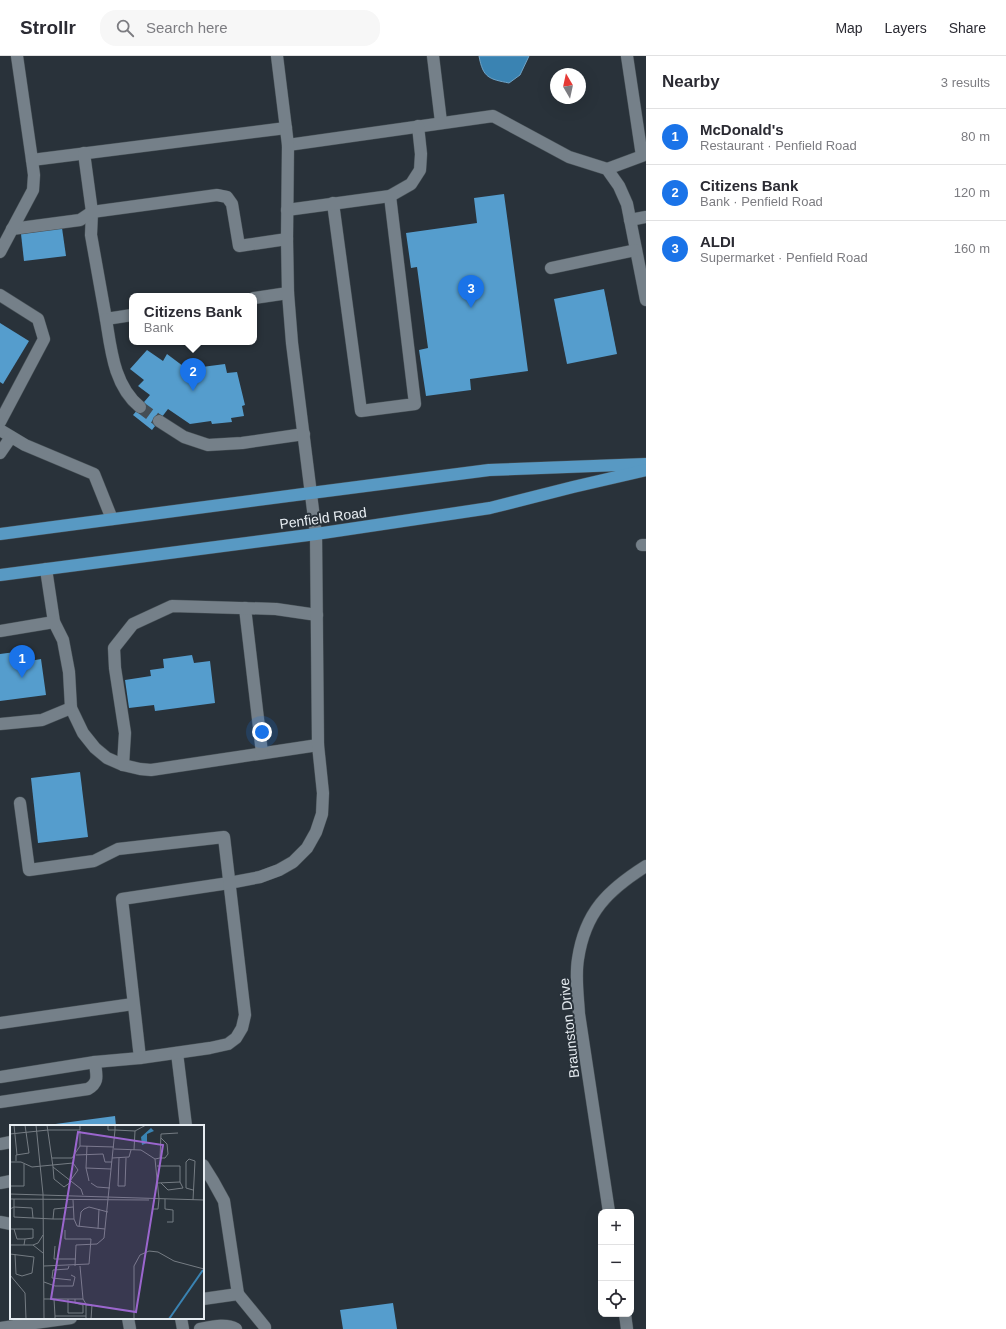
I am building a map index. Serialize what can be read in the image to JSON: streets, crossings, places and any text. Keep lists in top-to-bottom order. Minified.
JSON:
{"streets":{"main road":["Penfield Road"],"street":["Braunston Drive"]},"north":"top","page":{"header":"Strollr","search":"Search here","nav":["Map","Layers","Share"],"heading":["Nearby","3 results"],"list":[{"mark":"1","name":"McDonald's","note":"Restaurant · Penfield Road","value":"80 m"},{"mark":"2","name":"Citizens Bank","note":"Bank · Penfield Road","value":"120 m"},{"mark":"3","name":"ALDI","note":"Supermarket · Penfield Road","value":"160 m"}],"pins":["3","2","1"],"popup":["Citizens Bank","Bank"],"map_buttons":["+","−"]}}
